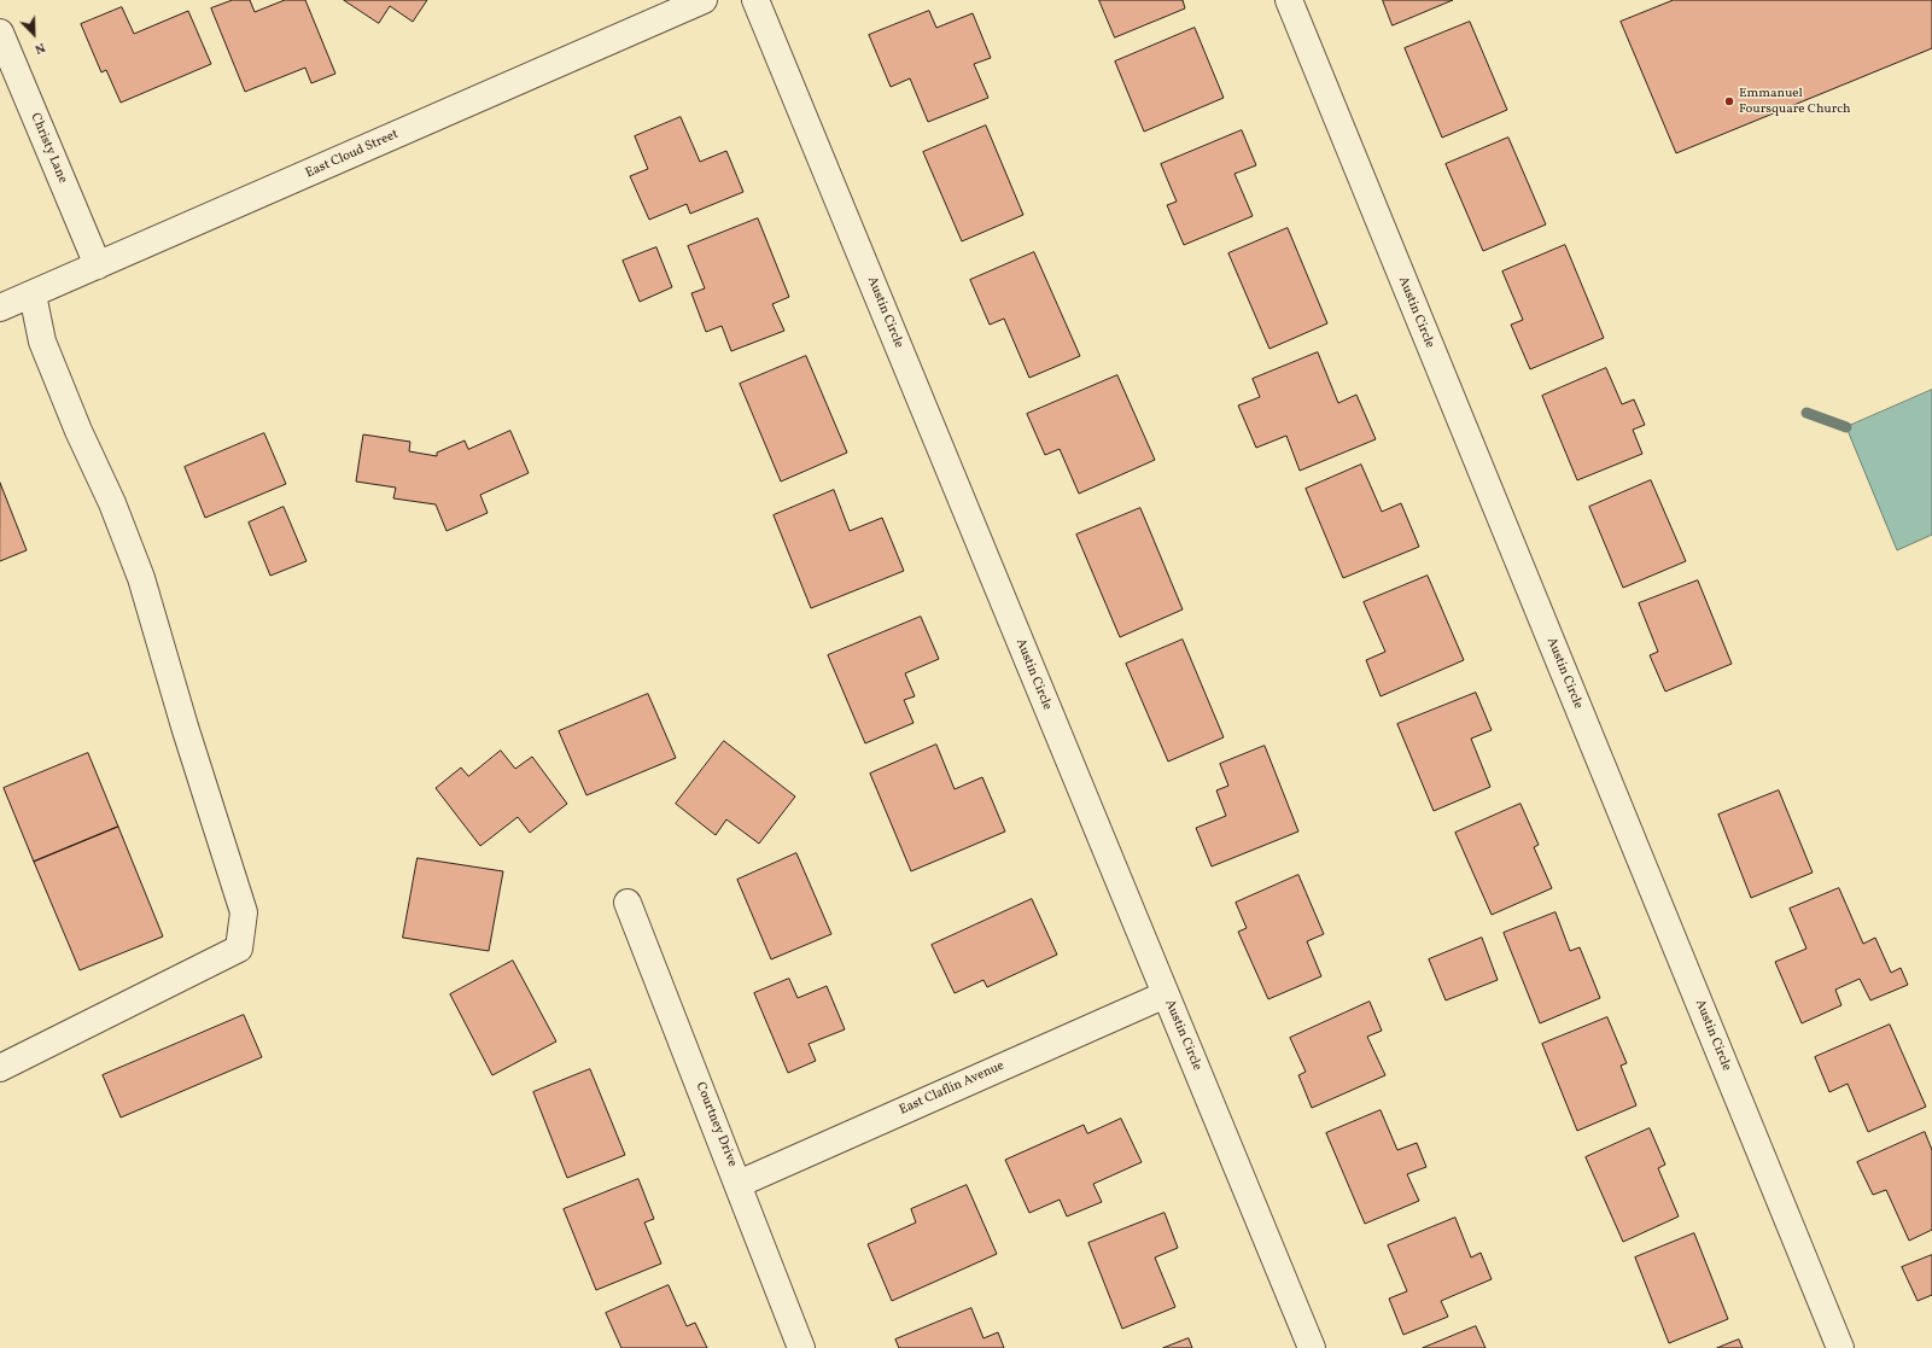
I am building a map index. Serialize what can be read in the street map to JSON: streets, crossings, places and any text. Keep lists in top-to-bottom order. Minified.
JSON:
{"streets":{"street":["Christy Lane","East Cloud Street","Austin Circle","East Claflin Avenue","Courtney Drive"]},"crossings":[["Christy Lane","East Cloud Street"],["Austin Circle","East Claflin Avenue"],["East Claflin Avenue","Courtney Drive"]],"places":["Emmanuel Foursquare Church"],"north":"bottom right"}
